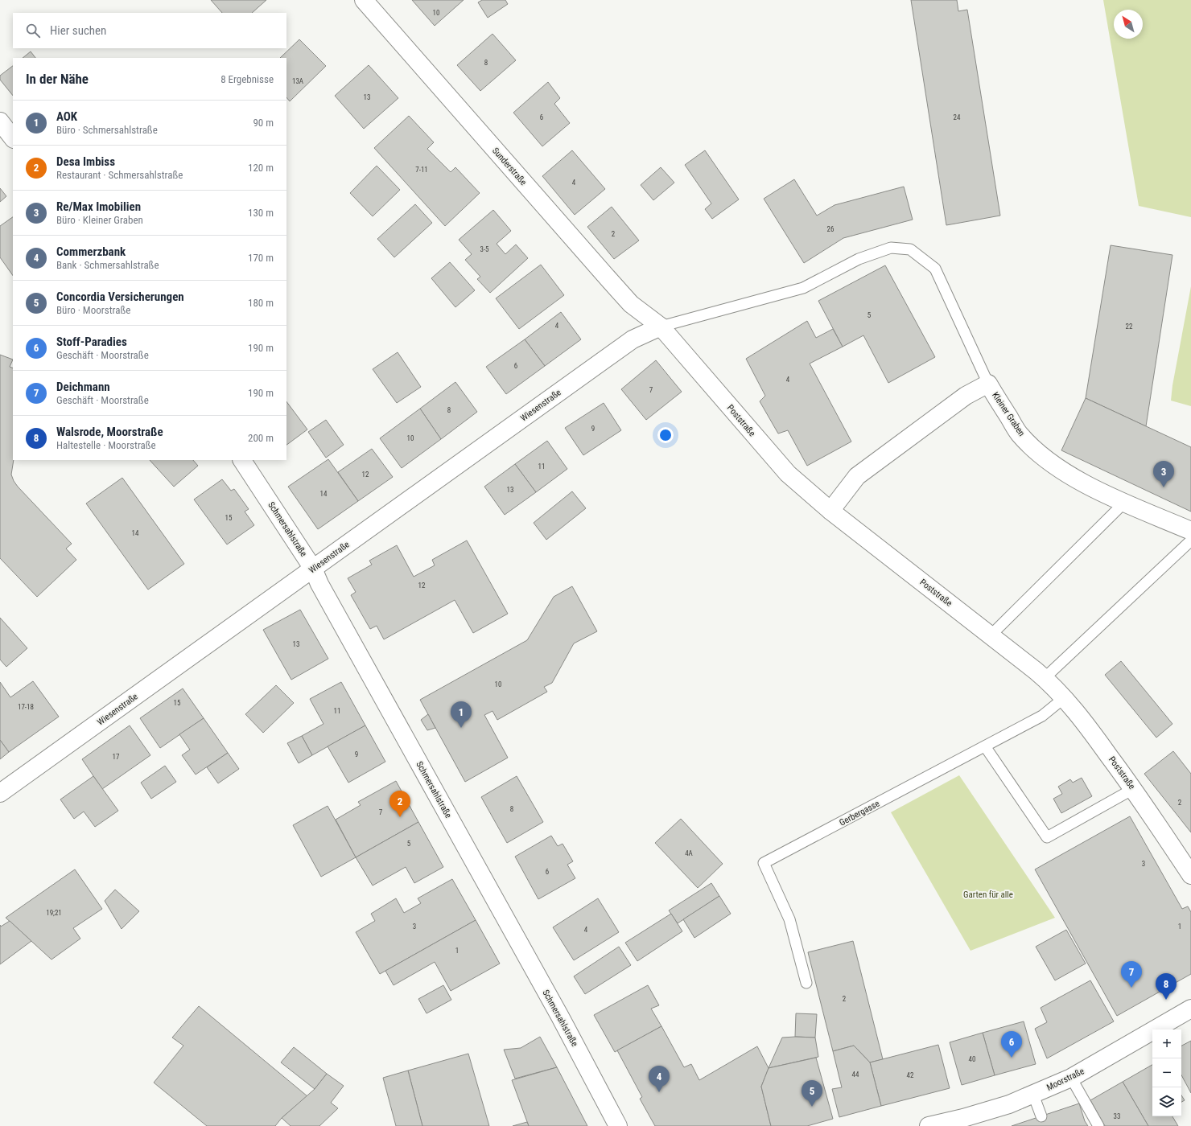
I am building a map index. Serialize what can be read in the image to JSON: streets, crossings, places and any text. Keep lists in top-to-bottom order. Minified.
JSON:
{"streets":{"street":["Sunderstraße","Wiesenstraße","Kleiner Graben","Poststraße","Schmersahlstraße","Moorstraße"],"lane":["Gerbergasse"]},"crossings":[["Sunderstraße","Wiesenstraße"],["Sunderstraße","Poststraße"],["Wiesenstraße","Poststraße"],["Wiesenstraße","Schmersahlstraße"],["Kleiner Graben","Poststraße"],["Poststraße","Gerbergasse"]],"parks":["Garten für alle"],"house_numbers":["10","8","13A","13","6","24","7-11","4","26","2","3-5","5","4","22","6","4","7","8","9","10","11","12","13","14","15","14","12","13","10","15","17-18","11","9","17","2","8","7","5","4A","3","6","19;21","3","1","4","1","2","40","44","42","33"],"north":"top left","page":{"search":"Hier suchen","heading":["In der Nähe","8 Ergebnisse"],"list":[{"mark":"1","name":"AOK","note":"Büro · Schmersahlstraße","value":"90 m"},{"mark":"2","name":"Desa Imbiss","note":"Restaurant · Schmersahlstraße","value":"120 m"},{"mark":"3","name":"Re/Max Imobilien","note":"Büro · Kleiner Graben","value":"130 m"},{"mark":"4","name":"Commerzbank","note":"Bank · Schmersahlstraße","value":"170 m"},{"mark":"5","name":"Concordia Versicherungen","note":"Büro · Moorstraße","value":"180 m"},{"mark":"6","name":"Stoff-Paradies","note":"Geschäft · Moorstraße","value":"190 m"},{"mark":"7","name":"Deichmann","note":"Geschäft · Moorstraße","value":"190 m"},{"mark":"8","name":"Walsrode, Moorstraße","note":"Haltestelle · Moorstraße","value":"200 m"}],"pins":["3","1","2","7","8","6","4","5"],"map_buttons":["+","−"]}}
